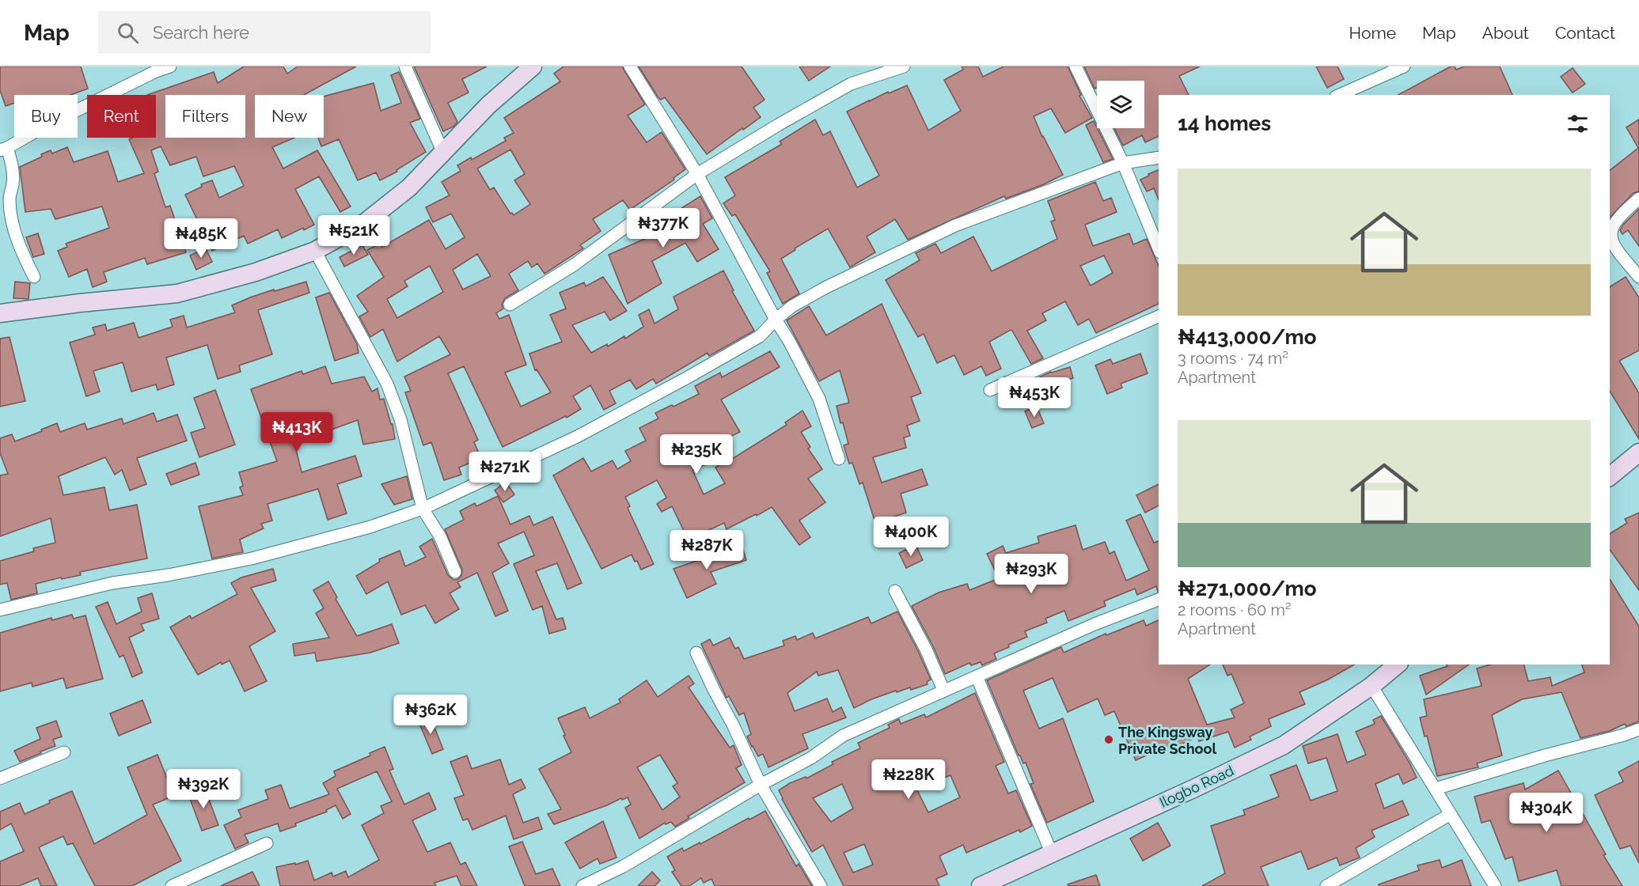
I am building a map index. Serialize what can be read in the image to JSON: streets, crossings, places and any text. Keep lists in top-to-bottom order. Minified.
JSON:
{"streets":{"main road":["Ilogbo Road"]},"places":["The Kingsway Private School"],"page":{"header":"Map","search":"Search here","nav":["Home","Map","About","Contact"],"chip":["Buy","Rent","Filters","New"],"heading":"14 homes","list":[{"name":"₦413,000/mo","note":"3 rooms · 74 m² · Apartment"},{"name":"₦271,000/mo","note":"2 rooms · 60 m² · Apartment"}],"price":["₦377K","₦521K","₦485K","₦453K","₦413K","₦235K","₦271K","₦400K","₦287K","₦293K","₦362K","₦228K","₦392K","₦304K"]}}
